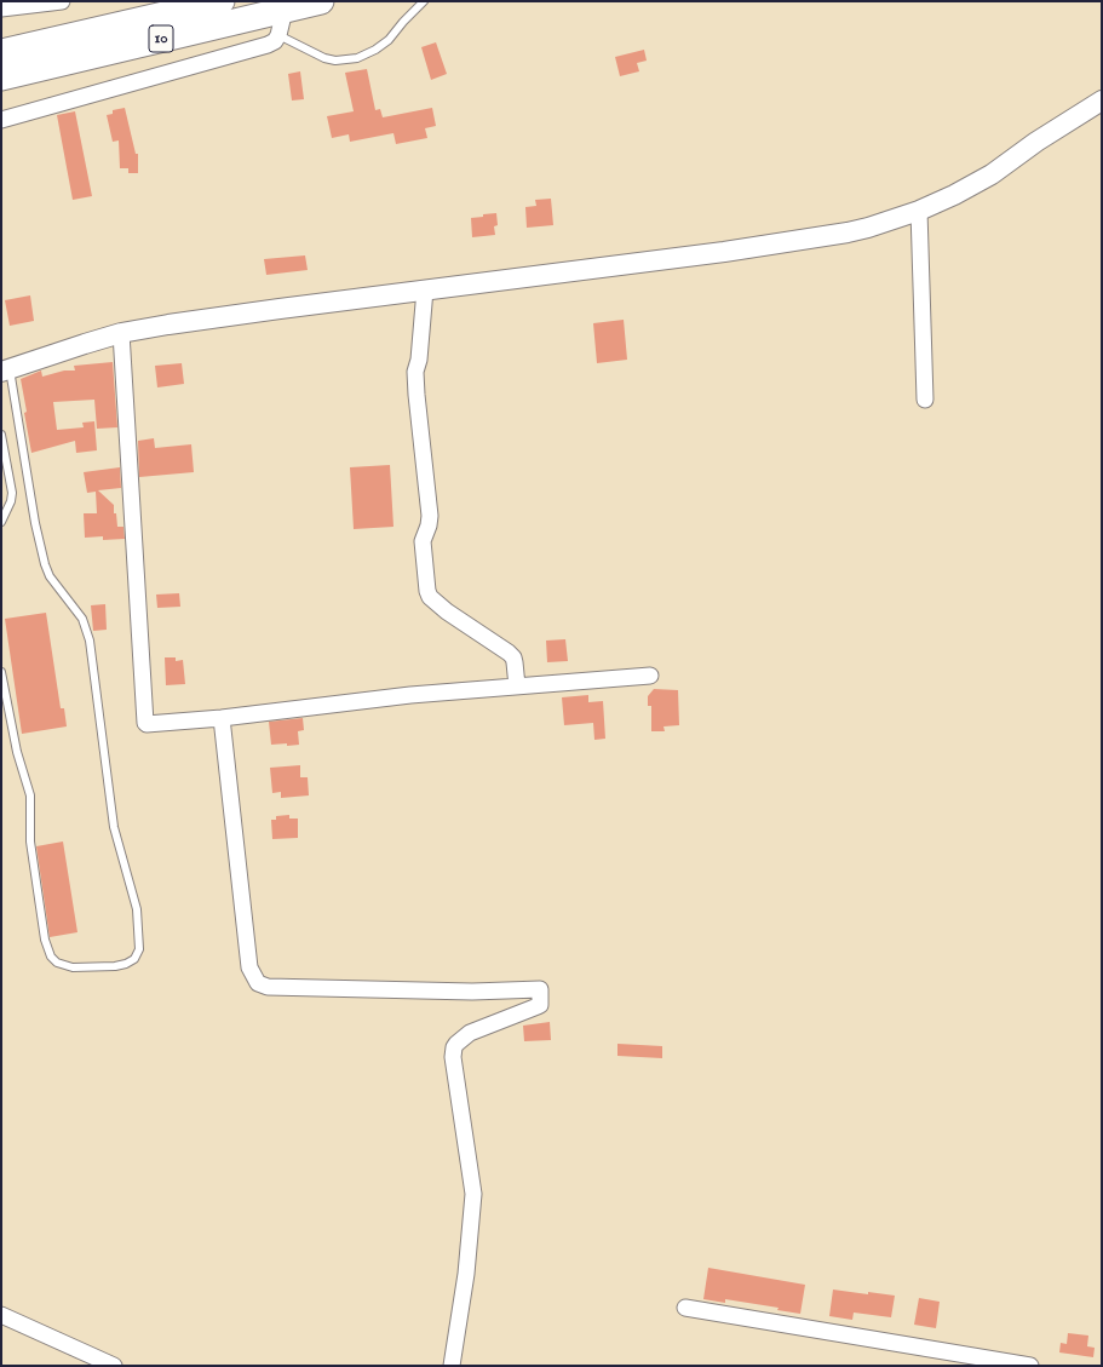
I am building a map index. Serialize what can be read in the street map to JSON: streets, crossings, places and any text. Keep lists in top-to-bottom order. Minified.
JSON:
{"streets":{"highway":["10"]}}
